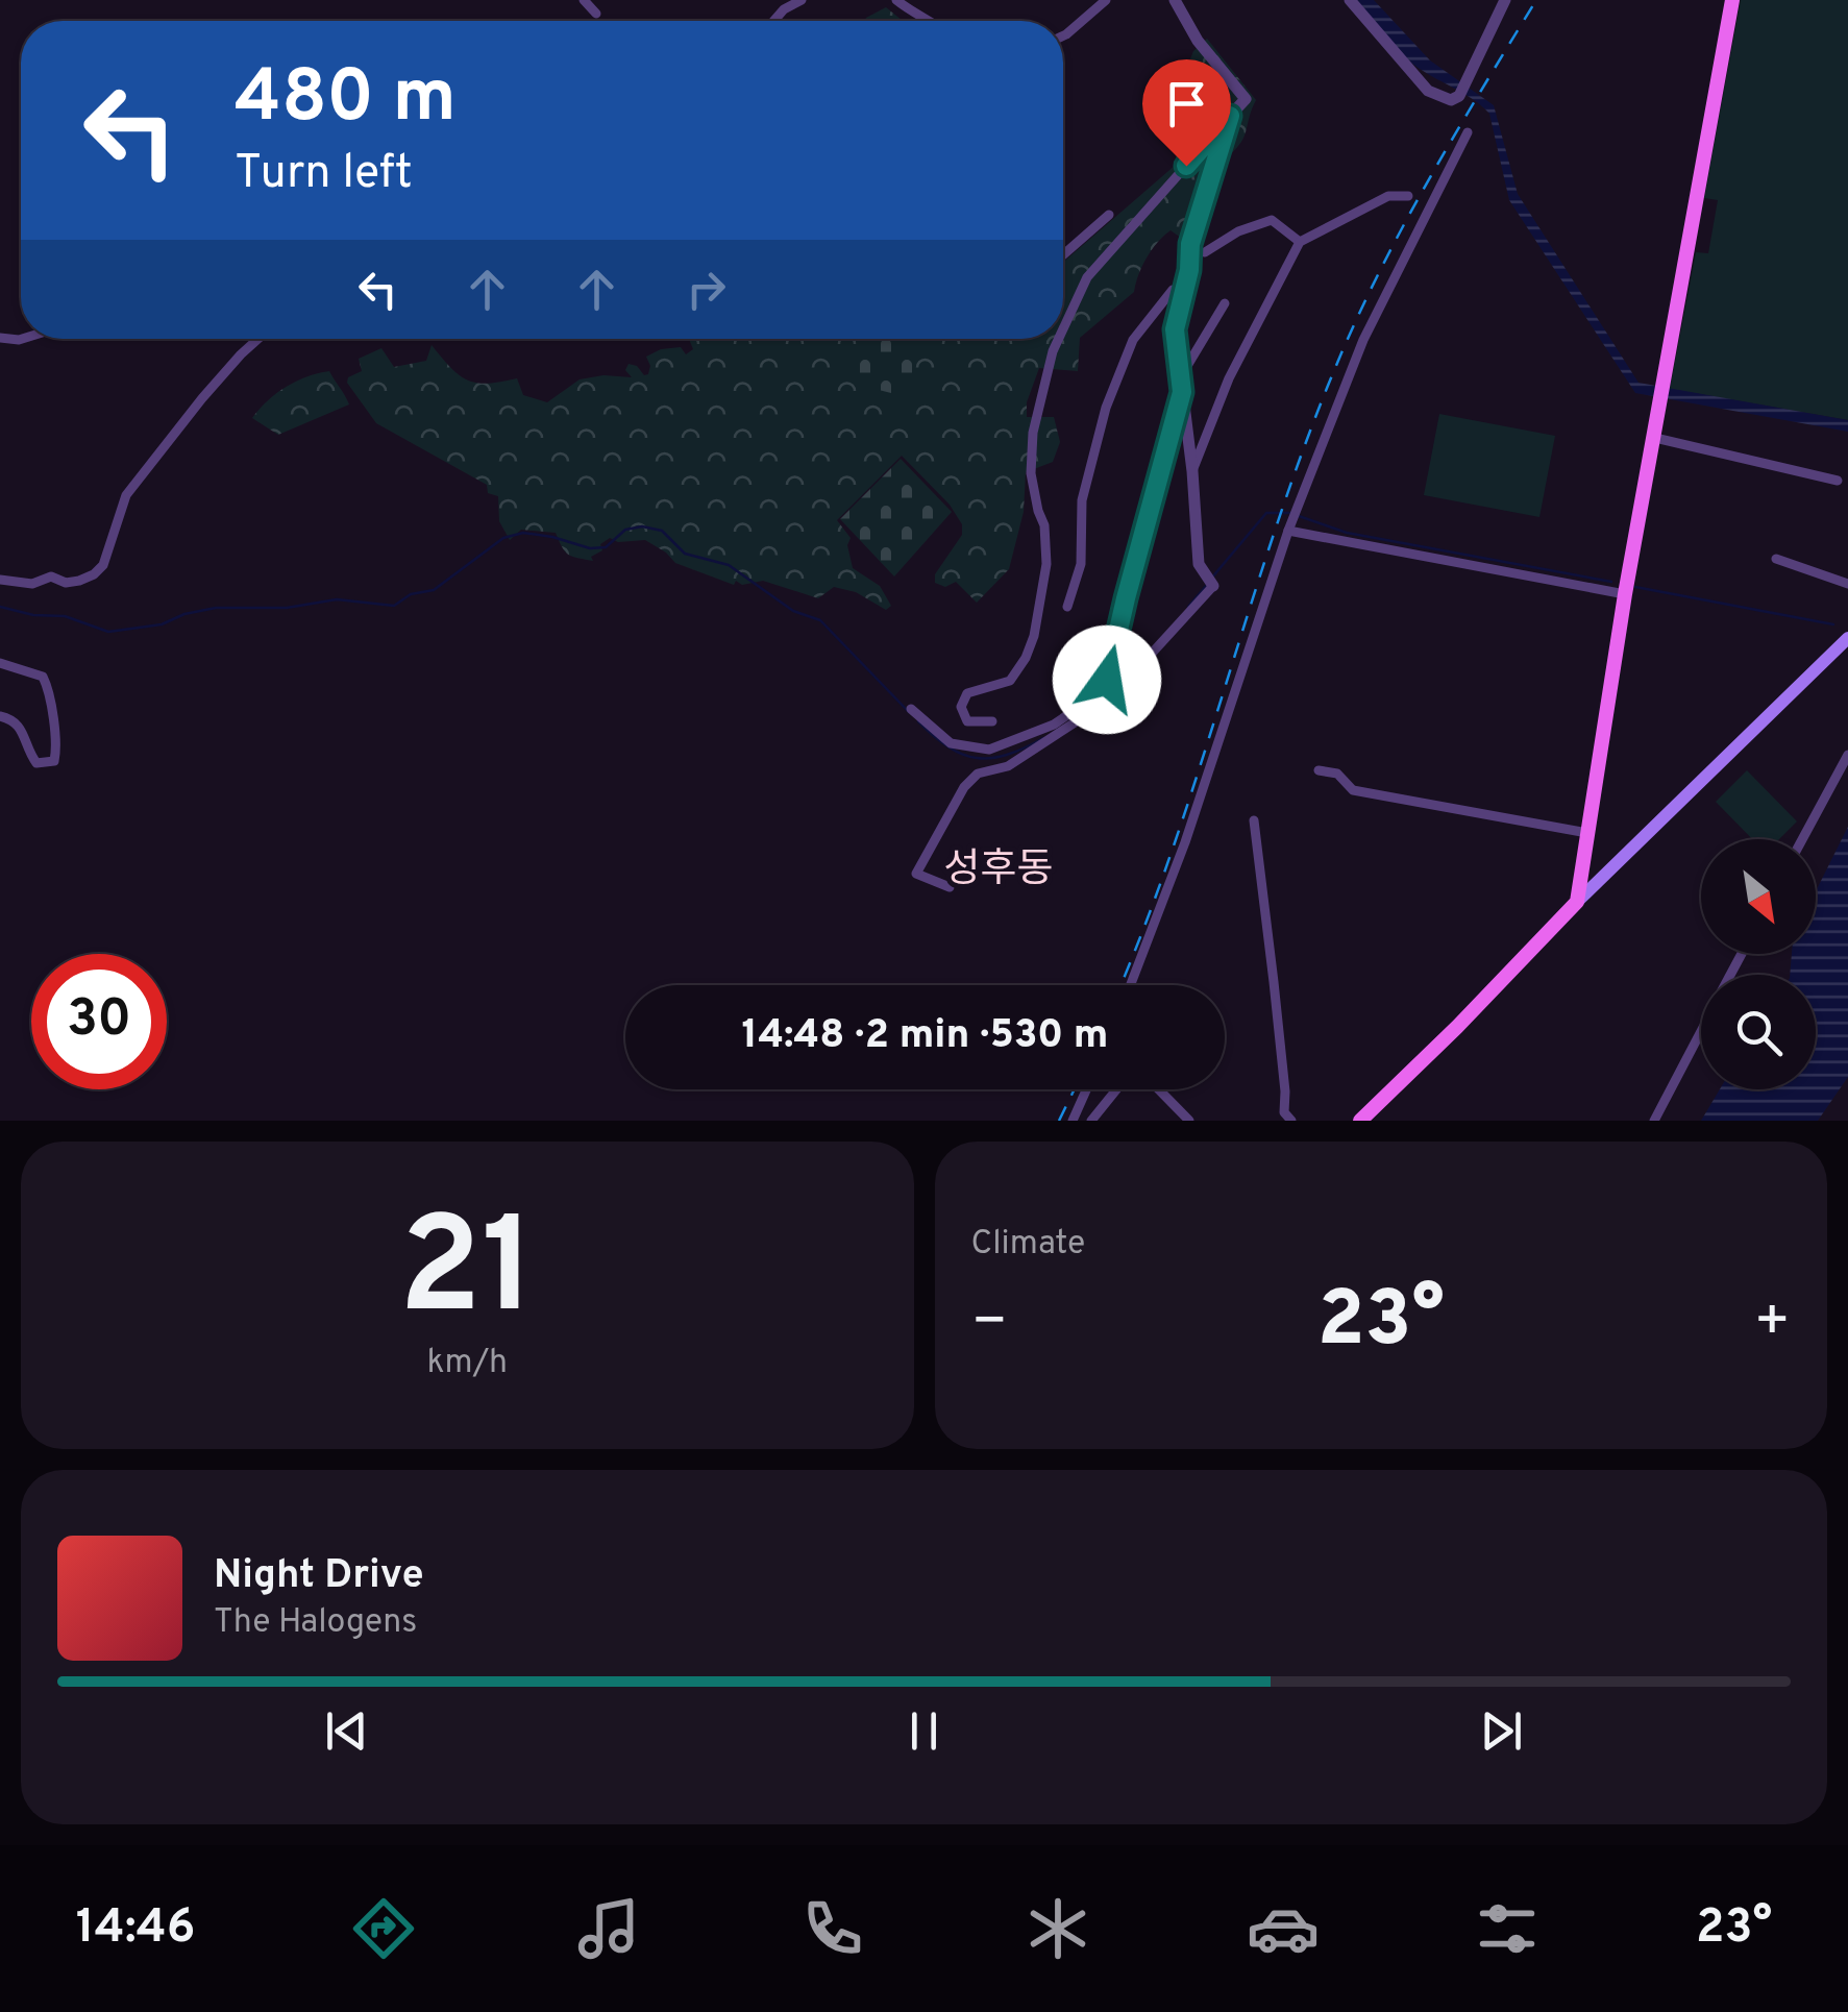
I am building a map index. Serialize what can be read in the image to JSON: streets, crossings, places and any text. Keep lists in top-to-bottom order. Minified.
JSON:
{"districts":["성후동"],"north":"bottom right","page":{"turn":["480 m","Turn left"],"limit":"30","trip":"14:48 · 2 min · 530 m","tile":[["21","km/h"],"Climate"],"heat":["−","23°","+"],"song":["Night Drive","The Halogens"],"tabs":["14:46","23°"]}}
